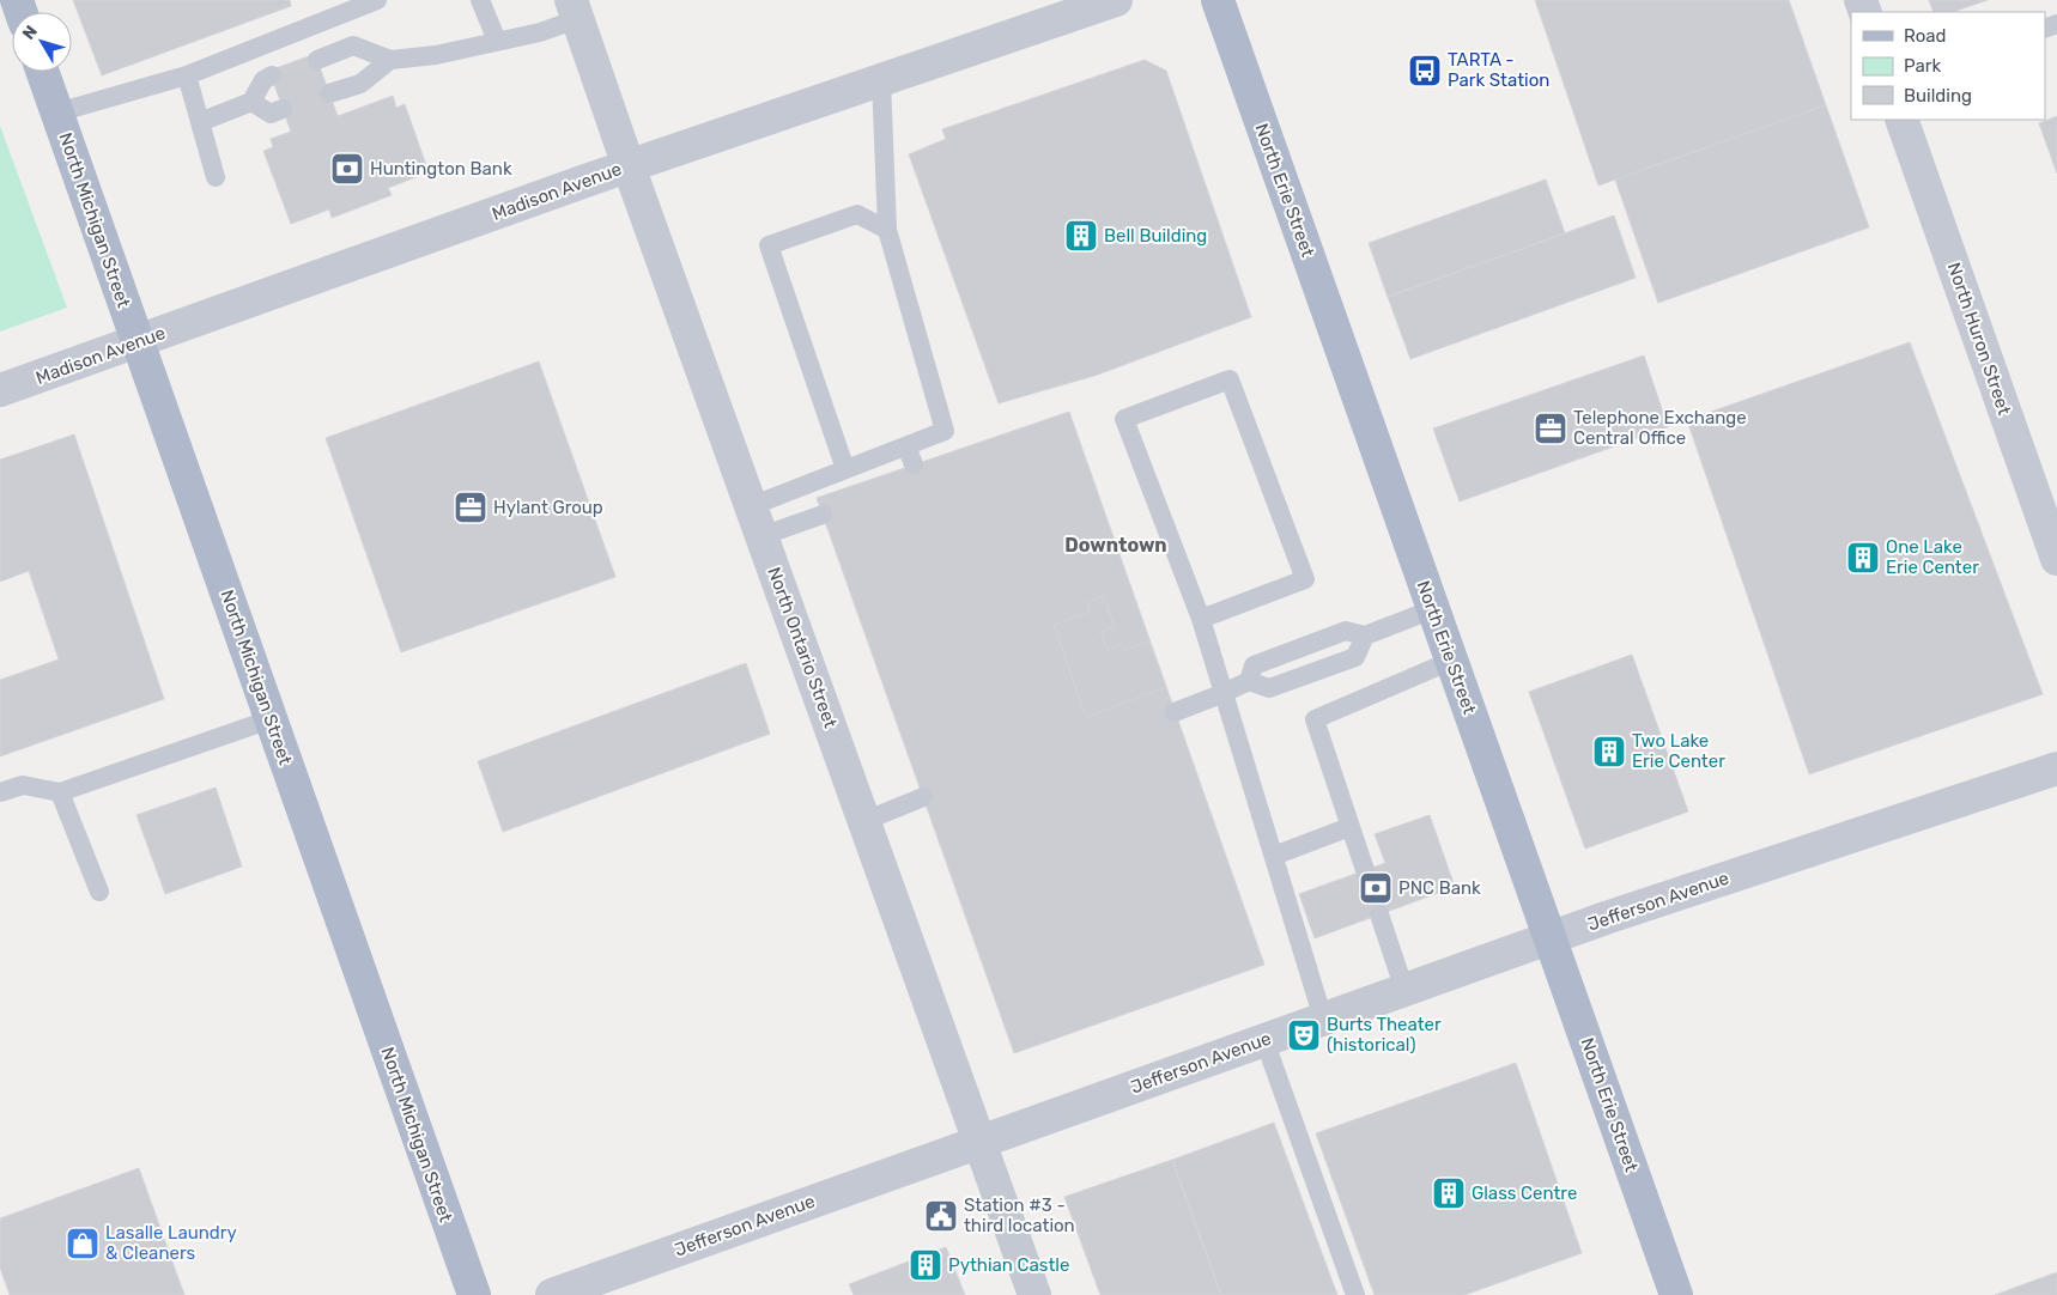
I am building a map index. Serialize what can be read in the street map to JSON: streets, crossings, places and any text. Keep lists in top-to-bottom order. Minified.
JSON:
{"streets":{"main road":["North Erie Street","North Michigan Street"],"street":["Madison Avenue","North Huron Street","North Ontario Street","Jefferson Avenue"]},"crossings":[["North Erie Street","Jefferson Avenue"],["Madison Avenue","North Michigan Street"],["Madison Avenue","North Ontario Street"],["North Ontario Street","Jefferson Avenue"]],"districts":["Downtown"],"places":{"bus stop":["TARTA - Park Station"],"bank":["Huntington Bank","PNC Bank"],"building":["Bell Building","One Lake Erie Center","Two Lake Erie Center","Glass Centre","Pythian Castle"],"office":["Telephone Exchange Central Office","Hylant Group"],"theatre":["Burts Theater (historical)"],"public building":["Station #3 - third location"],"shop":["Lasalle Laundry & Cleaners"]},"legend":["Road","Park","Building"],"north":"top left"}
